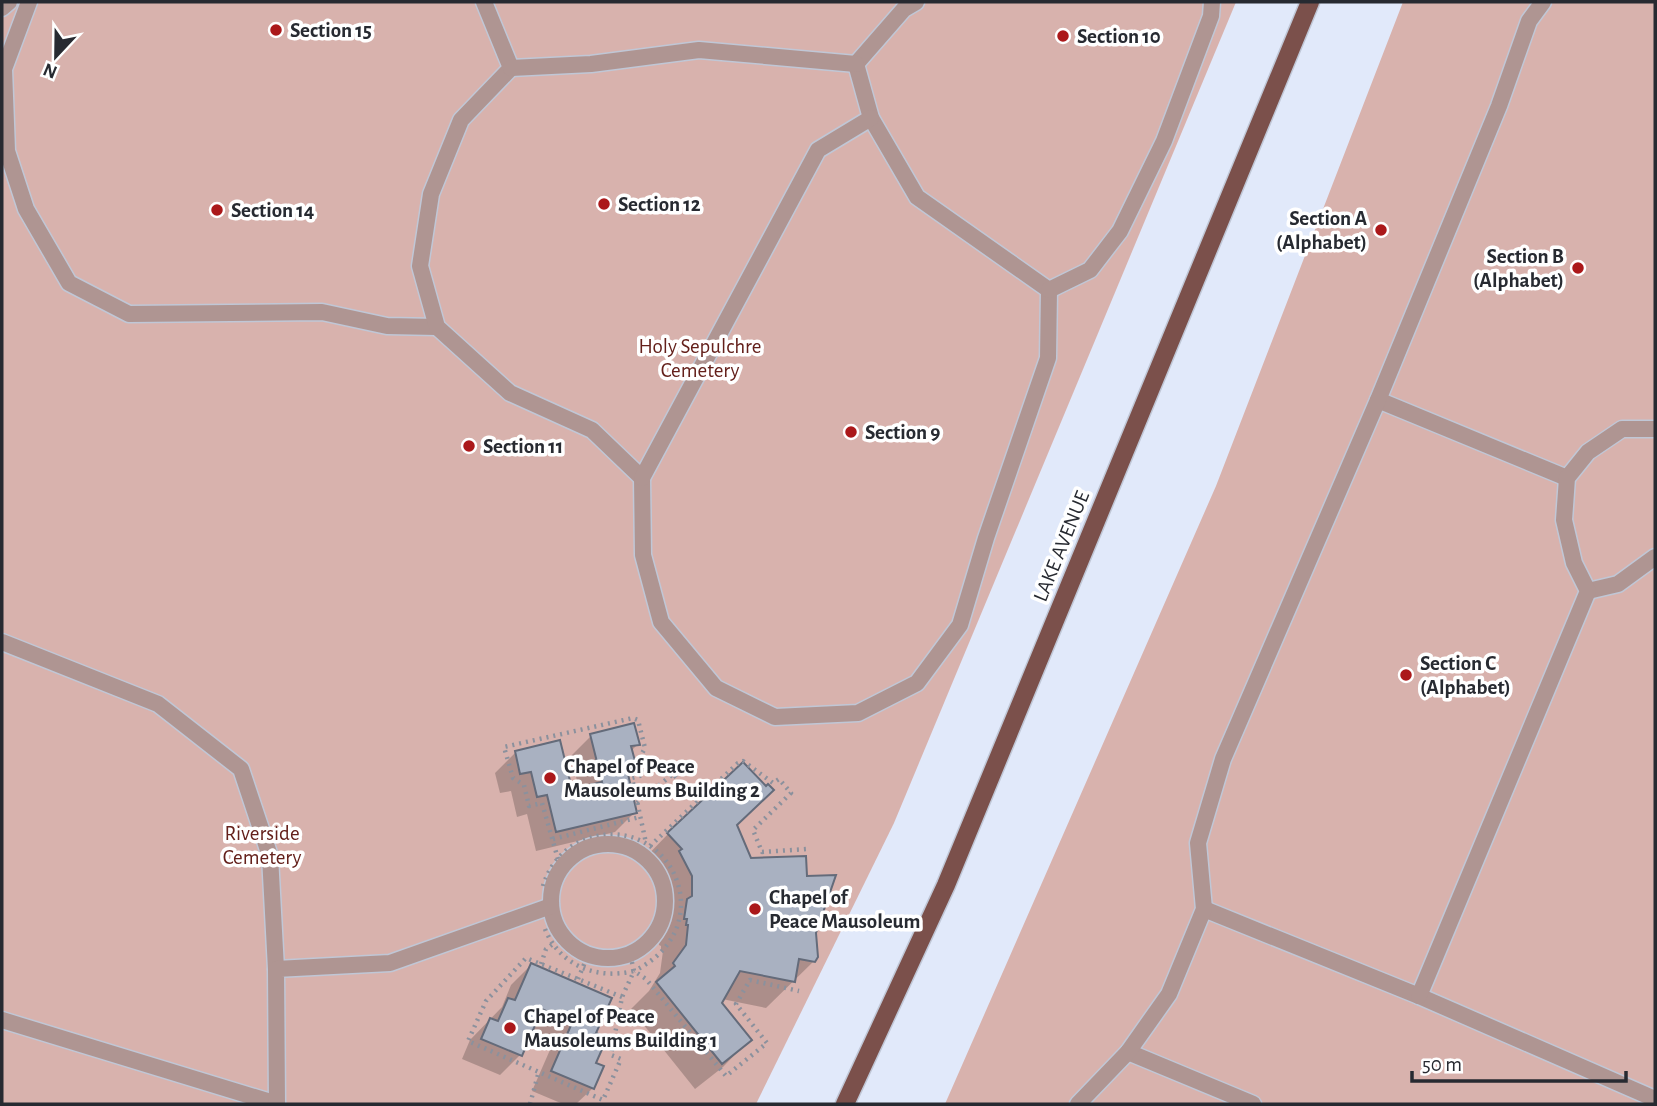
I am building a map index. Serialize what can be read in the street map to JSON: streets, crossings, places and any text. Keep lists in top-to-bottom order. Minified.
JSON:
{"streets":{"main road":["LAKE AVENUE"]},"parks":["Holy Sepulchre Cemetery","Riverside Cemetery"],"places":["Section 15","Section 10","Section 12","Section 14","Section A (Alphabet)","Section B (Alphabet)","Section 9","Section 11","Section C (Alphabet)","Chapel of Peace Mausoleums Building 2","Chapel of Peace Mausoleum","Chapel of Peace Mausoleums Building 1"],"scale_bar":"50 m","north":"bottom"}
